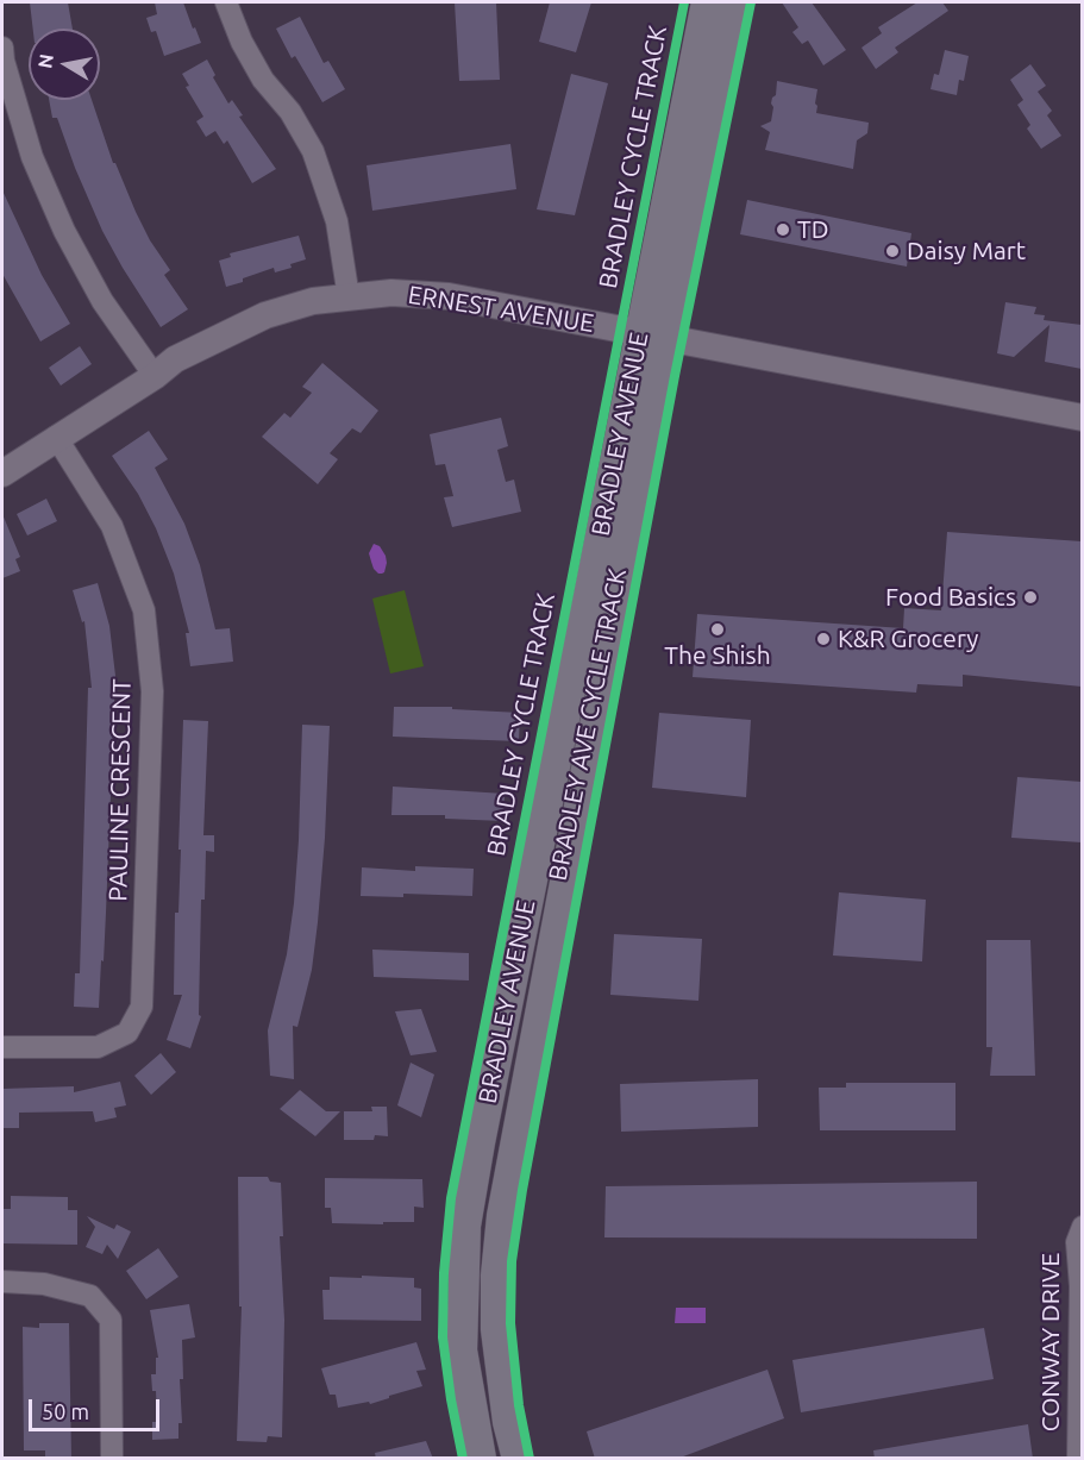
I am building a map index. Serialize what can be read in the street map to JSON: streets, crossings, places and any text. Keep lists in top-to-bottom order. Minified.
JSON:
{"streets":{"main road":["BRADLEY AVENUE"],"street":["ERNEST AVENUE","PAULINE CRESCENT","CONWAY DRIVE"],"cycle path":["BRADLEY CYCLE TRACK","BRADLEY AVE CYCLE TRACK"]},"crossings":[["ERNEST AVENUE","BRADLEY AVENUE"],["ERNEST AVENUE","PAULINE CRESCENT"]],"places":["TD","Daisy Mart","Food Basics","The Shish","K&R Grocery"],"scale_bar":"50 m","north":"left"}
